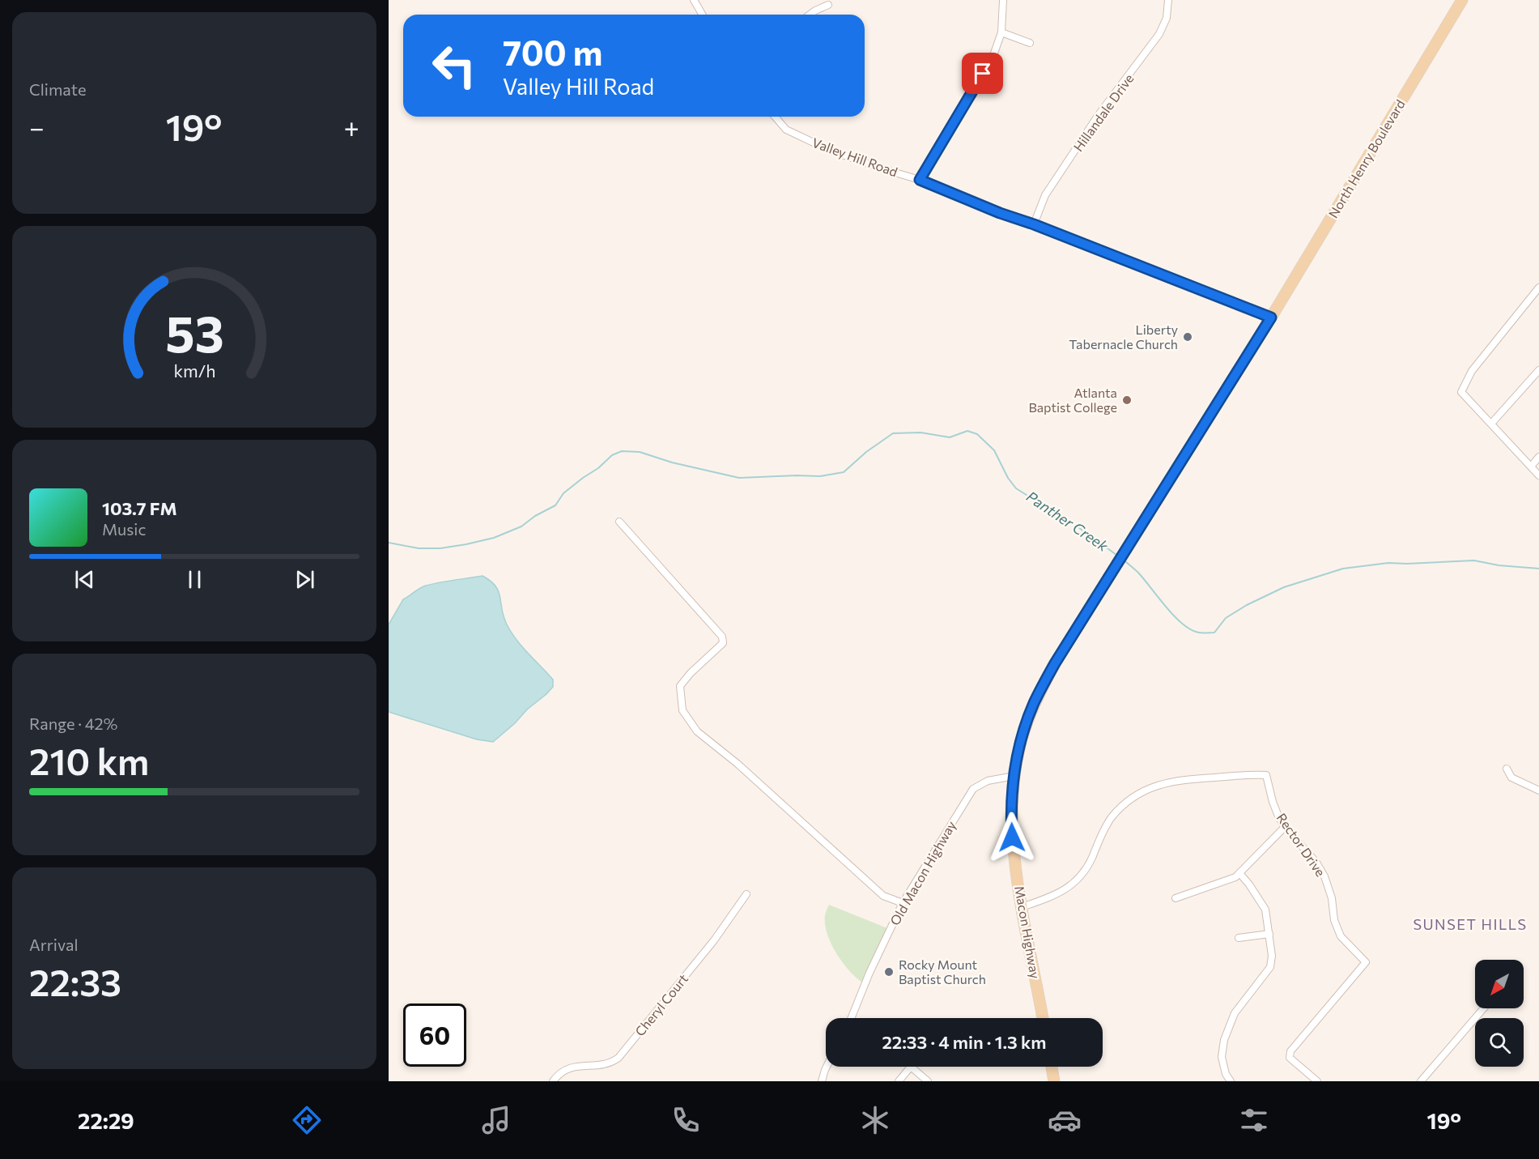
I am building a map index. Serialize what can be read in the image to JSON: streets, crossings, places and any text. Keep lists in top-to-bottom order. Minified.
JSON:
{"streets":{"main road":["North Henry Boulevard","Macon Highway"],"street":["Hillandale Drive","Valley Hill Road","Rector Drive","Old Macon Highway","Cheryl Court"]},"crossings":[["Hillandale Drive","Valley Hill Road"],["Valley Hill Road","North Henry Boulevard"],["North Henry Boulevard","Old Macon Highway"],["North Henry Boulevard","Macon Highway"],["Rector Drive","Macon Highway"],["Old Macon Highway","Macon Highway"]],"districts":["SUNSET HILLS"],"water":["Panther Creek"],"places":["Liberty Tabernacle Church","Atlanta Baptist College","Rocky Mount Baptist Church"],"north":"bottom left","page":{"tile":["Climate",["Range · 42%","210 km"],["Arrival","22:33"]],"turn":["700 m","Valley Hill Road"],"heat":["−","19°","+"],"song":["103.7 FM","Music"],"limit":"60","trip":"22:33 · 4 min · 1.3 km","tabs":["22:29","19°"],"gauge":["53","km/h"]}}
